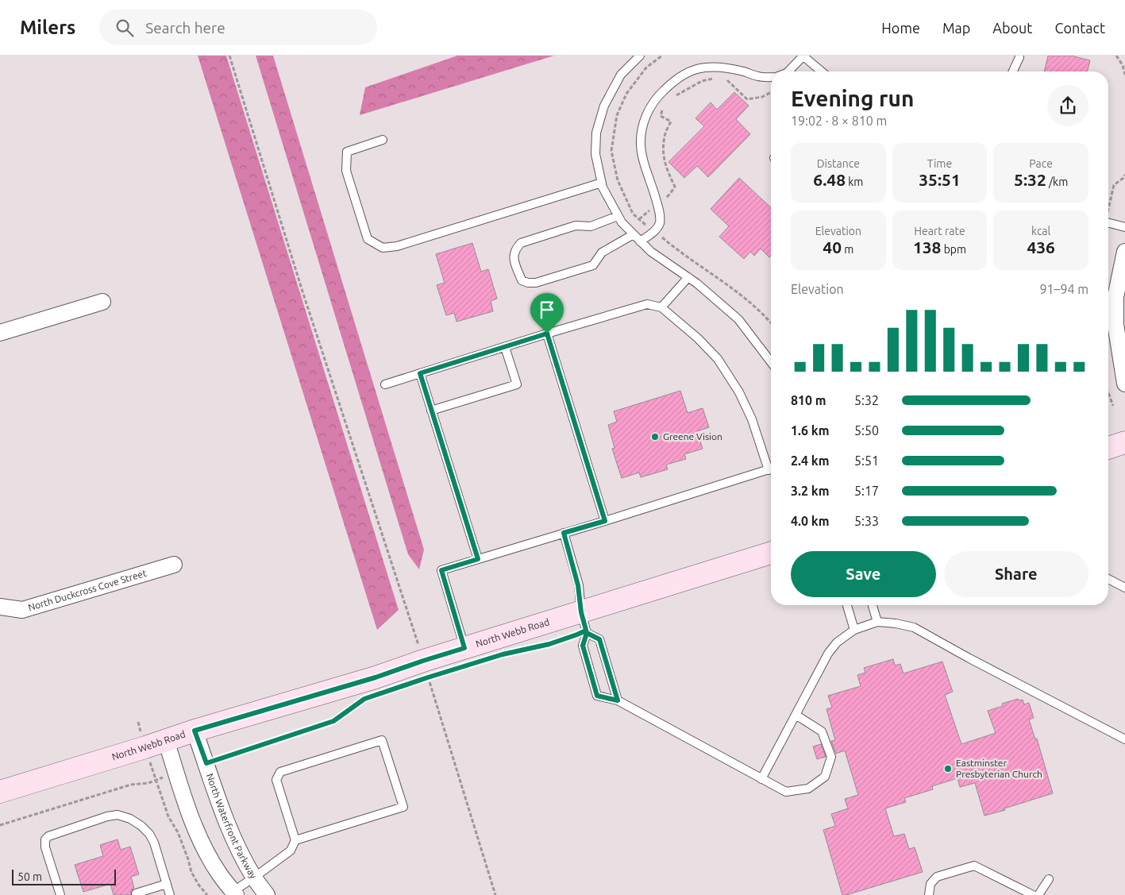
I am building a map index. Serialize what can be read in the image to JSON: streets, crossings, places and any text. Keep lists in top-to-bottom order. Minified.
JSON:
{"streets":{"main road":["North Webb Road"],"street":["North Duckcross Cove Street","North Waterfront Parkway"]},"crossings":[["North Webb Road","North Waterfront Parkway"]],"places":["Greene Vision","Eastminster Presbyterian Church"],"scale_bar":"50 m","page":{"header":"Milers","search":"Search here","nav":["Home","Map","About","Contact"],"heading":["Evening run","19:02 · 8 × 810 m"],"stats":[["Distance","6.48 km"],["Time","35:51"],["Pace","5:32 /km"],["Elevation","40 m"],["Heart rate","138 bpm"],["kcal","436"]],"chart":["Elevation","91–94 m"],"list":[{"name":"810 m","note":"5:32"},{"name":"1.6 km","note":"5:50"},{"name":"2.4 km","note":"5:51"},{"name":"3.2 km","note":"5:17"},{"name":"4.0 km","note":"5:33"}],"buttons":["Save","Share"],"scale":"50 m"}}
